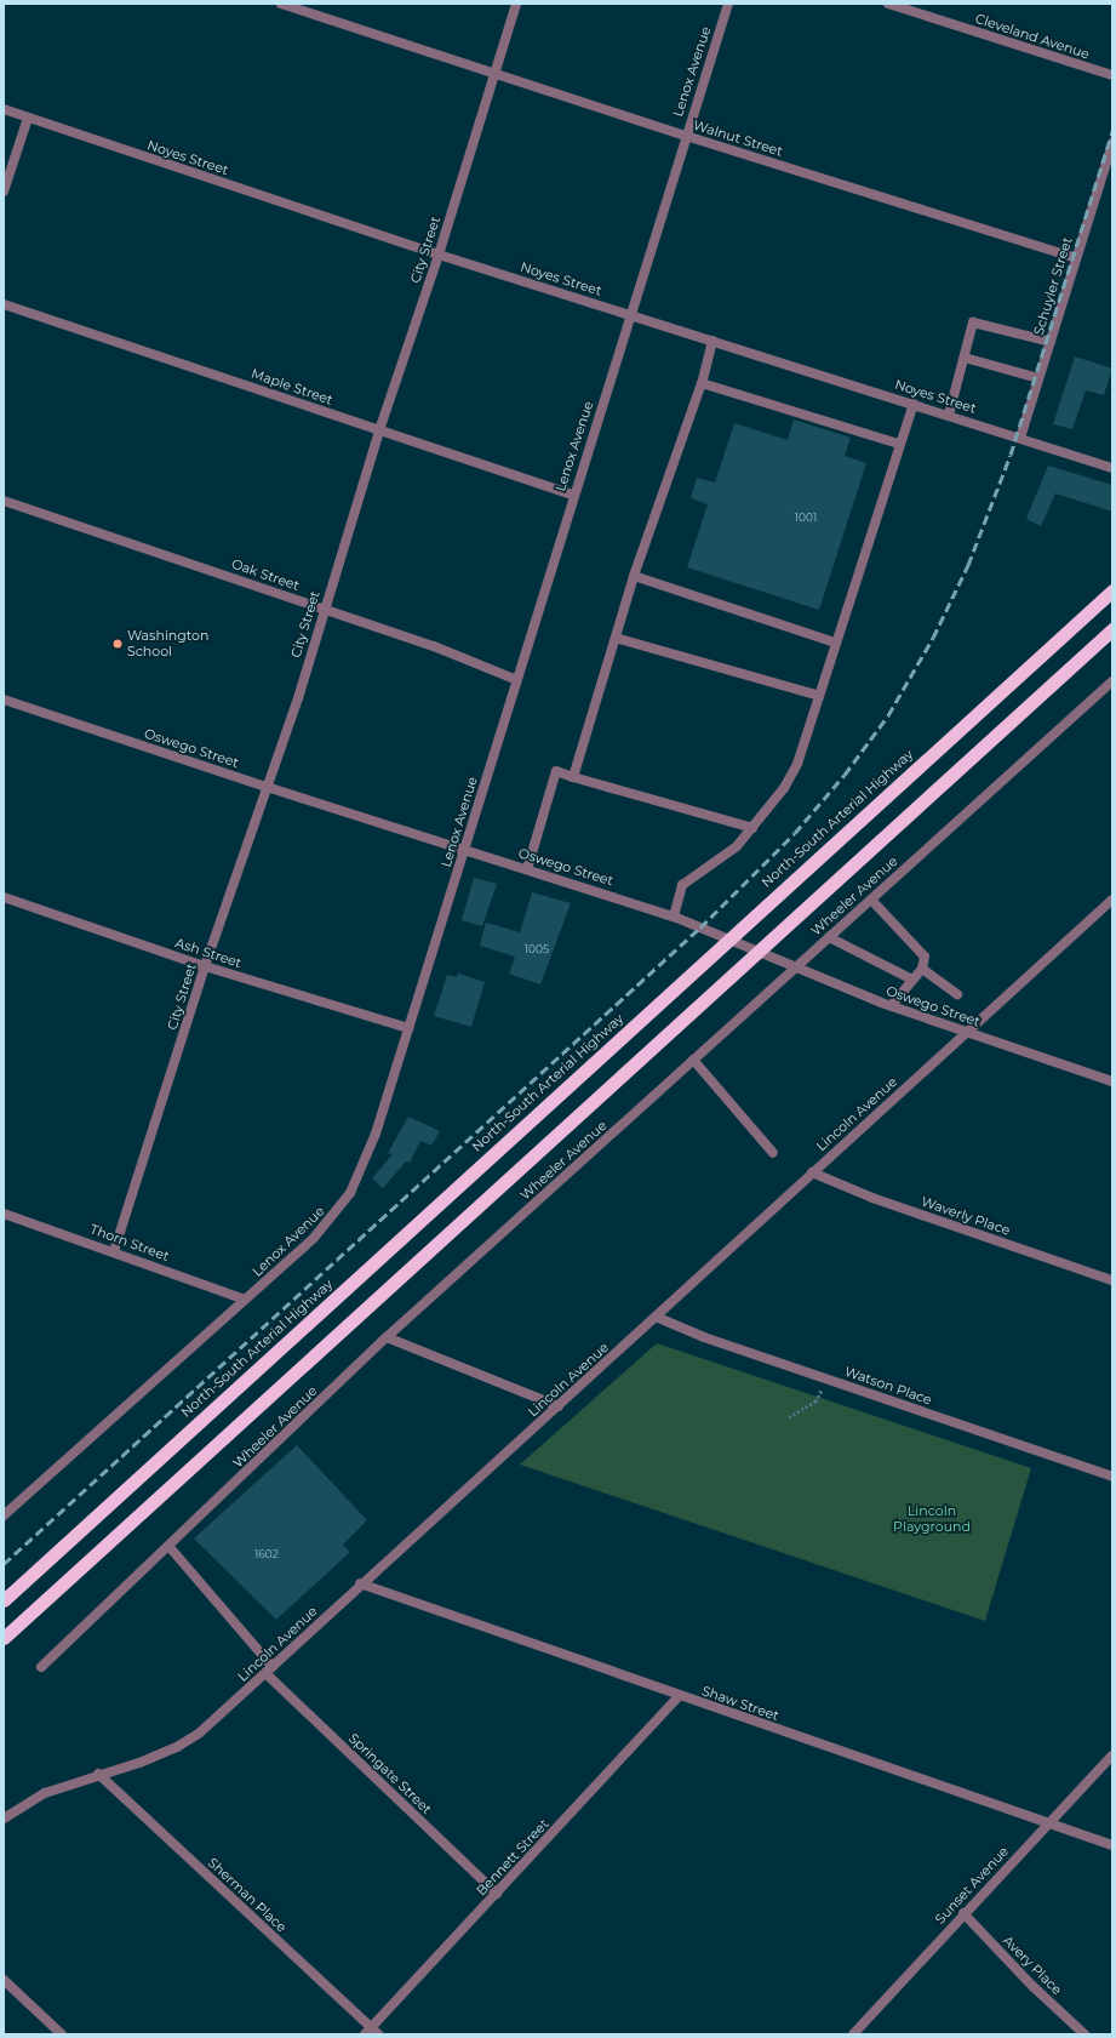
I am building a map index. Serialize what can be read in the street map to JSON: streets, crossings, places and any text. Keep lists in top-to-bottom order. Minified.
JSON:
{"streets":{"highway":["North-South Arterial Highway"],"street":["Cleveland Avenue","Lenox Avenue","Walnut Street","Noyes Street","City Street","Schuyler Street","Maple Street","Oak Street","Oswego Street","Wheeler Avenue","Ash Street","Lincoln Avenue","Waverly Place","Thorn Street","Watson Place","Shaw Street","Springate Street","Bennett Street","Sunset Avenue","Sherman Place","Avery Place"]},"crossings":[["Lenox Avenue","Walnut Street"],["Lenox Avenue","Noyes Street"],["Lenox Avenue","Maple Street"],["Lenox Avenue","Oak Street"],["Lenox Avenue","Oswego Street"],["Lenox Avenue","Ash Street"],["Lenox Avenue","Thorn Street"],["Walnut Street","City Street"],["Walnut Street","Schuyler Street"],["Noyes Street","City Street"],["Noyes Street","Schuyler Street"],["City Street","Maple Street"],["City Street","Oak Street"],["City Street","Oswego Street"],["City Street","Ash Street"],["City Street","Thorn Street"],["Oswego Street","North-South Arterial Highway"],["Oswego Street","Wheeler Avenue"],["Oswego Street","Lincoln Avenue"],["Wheeler Avenue","Springate Street"],["Lincoln Avenue","Waverly Place"],["Lincoln Avenue","Watson Place"],["Lincoln Avenue","Shaw Street"],["Lincoln Avenue","Springate Street"],["Lincoln Avenue","Sherman Place"],["Shaw Street","Bennett Street"],["Shaw Street","Sunset Avenue"],["Springate Street","Bennett Street"],["Bennett Street","Sherman Place"],["Sunset Avenue","Avery Place"]],"parks":["Lincoln Playground"],"places":["Washington School"],"house_numbers":["1001","1005","1602"]}
